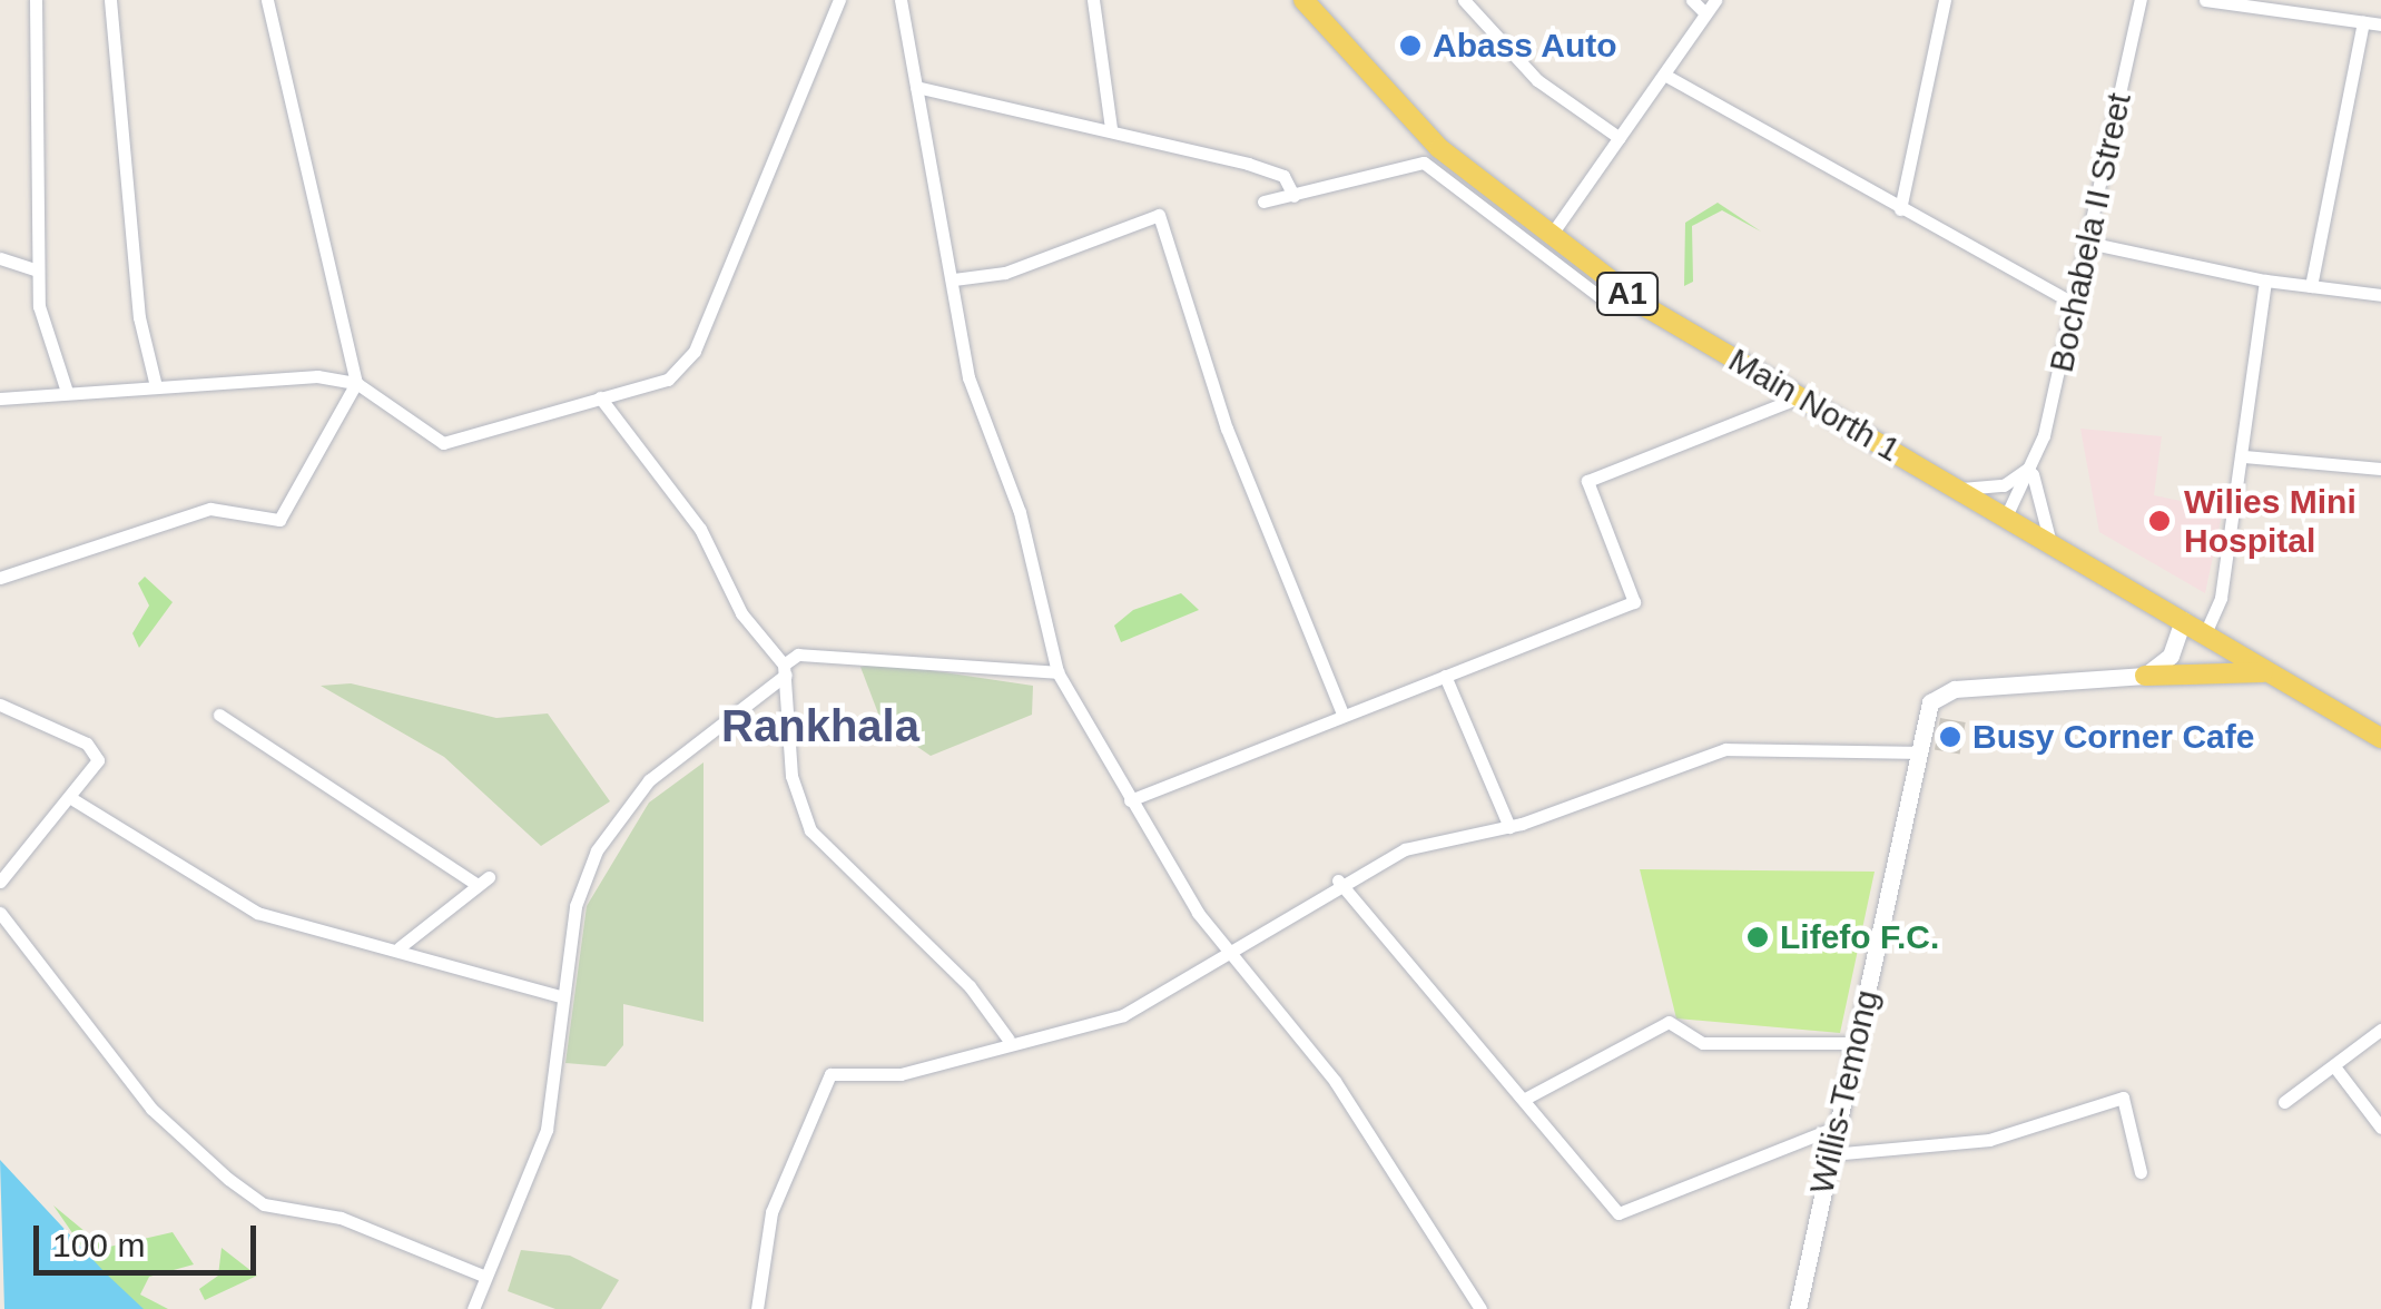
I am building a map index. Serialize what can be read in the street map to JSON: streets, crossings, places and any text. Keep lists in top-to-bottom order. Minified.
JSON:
{"streets":{"main road":["A1","Main North 1","Willis-Temong"],"street":["Bochabela II Street"]},"crossings":[["Bochabela II Street","Main North 1"]],"districts":["Rankhala"],"places":["Abass Auto","Wilies Mini Hospital","Busy Corner Cafe","Lifefo F.C."],"scale_bar":"100 m"}
